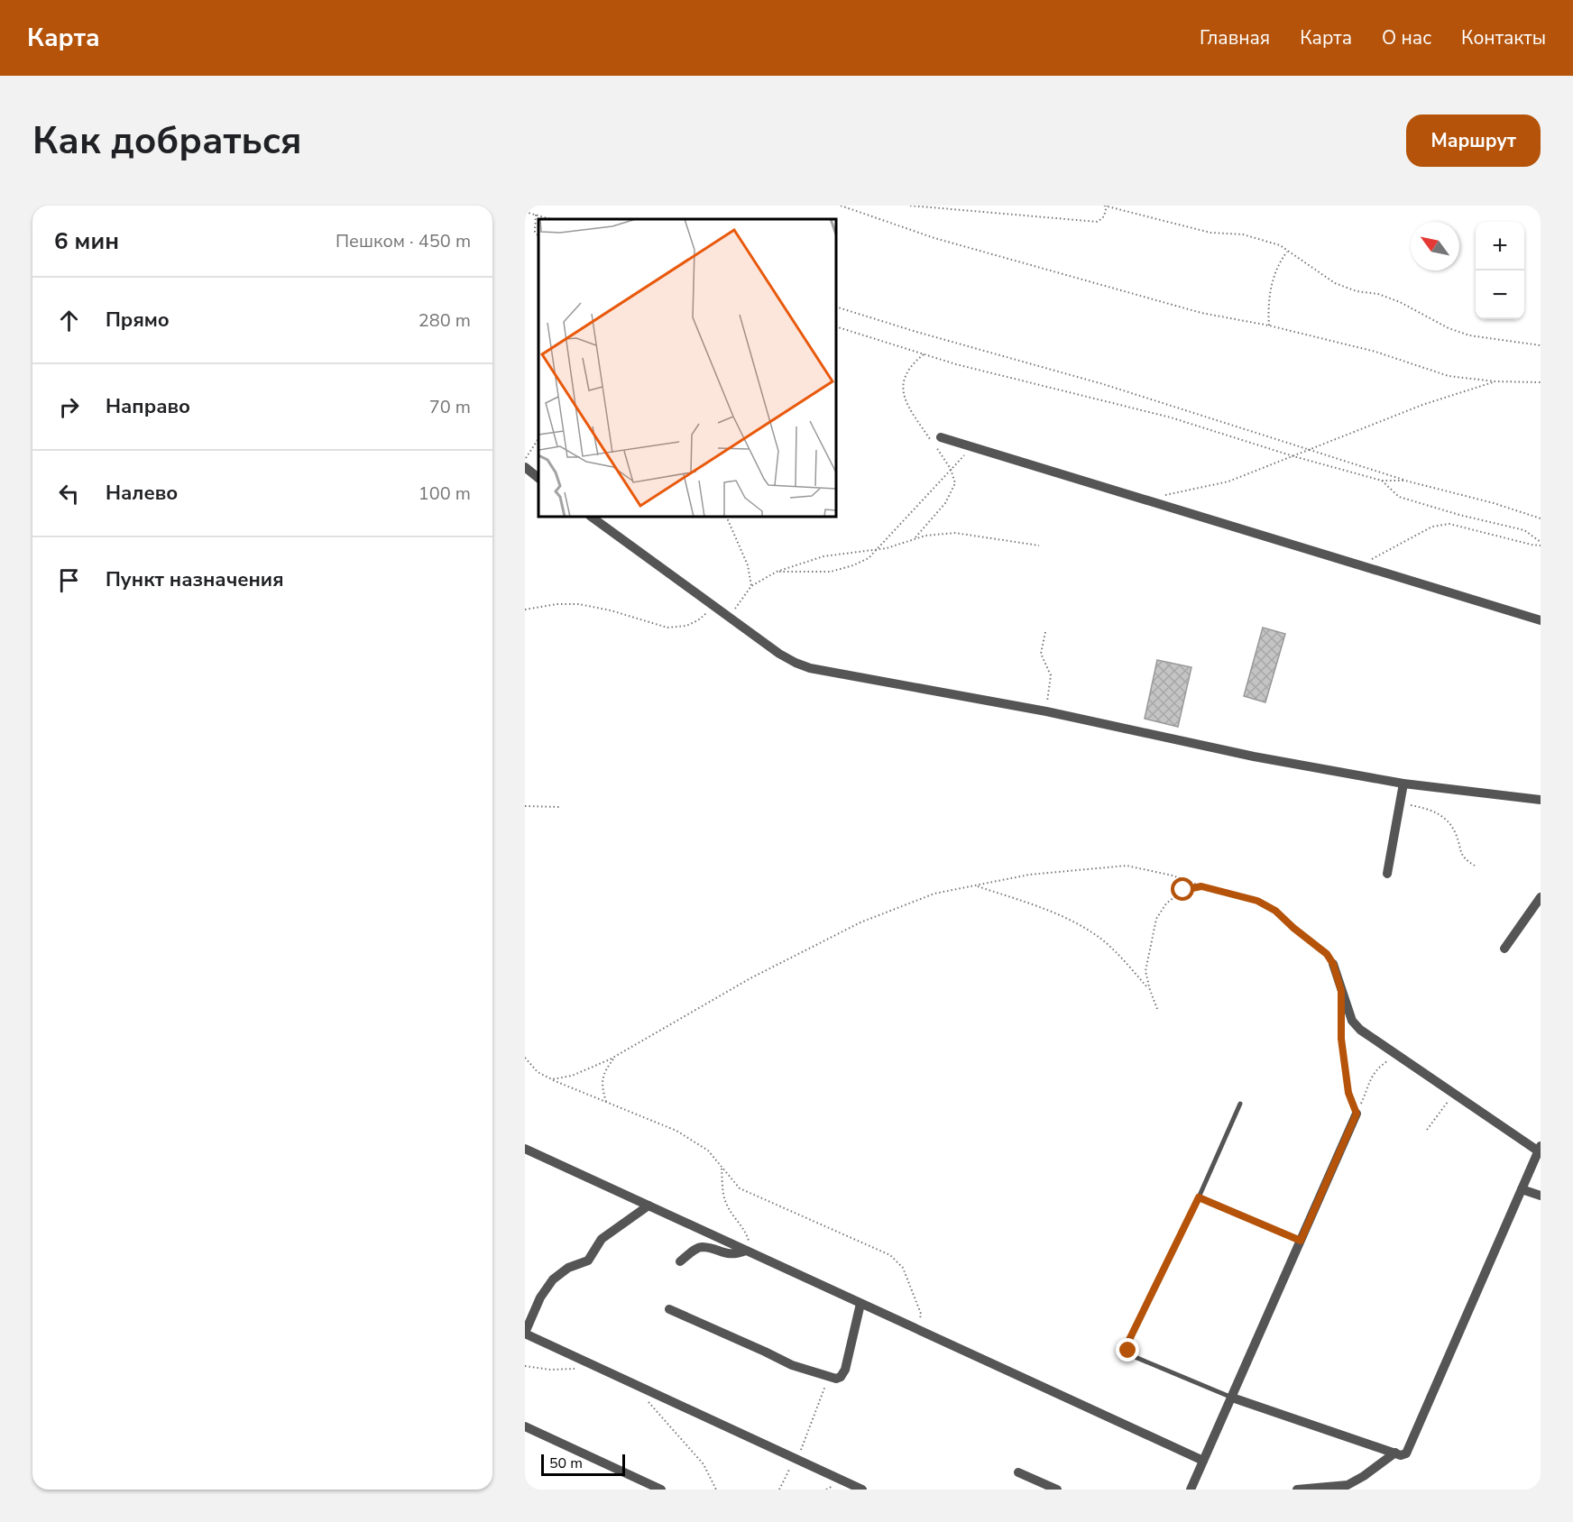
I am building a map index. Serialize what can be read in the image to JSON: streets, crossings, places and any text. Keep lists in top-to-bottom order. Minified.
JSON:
{"scale_bar":"50 m","north":"top left","page":{"header":"Карта","nav":["Главная","Карта","О нас","Контакты"],"buttons":"Маршрут","title":"Как добраться","heading":["6 мин","Пешком · 450 m"],"map_buttons":["+","−"],"list":[["Прямо","280 m"],["Направо","70 m"],["Налево","100 m"],"Пункт назначения"],"scale":"50 m"}}
